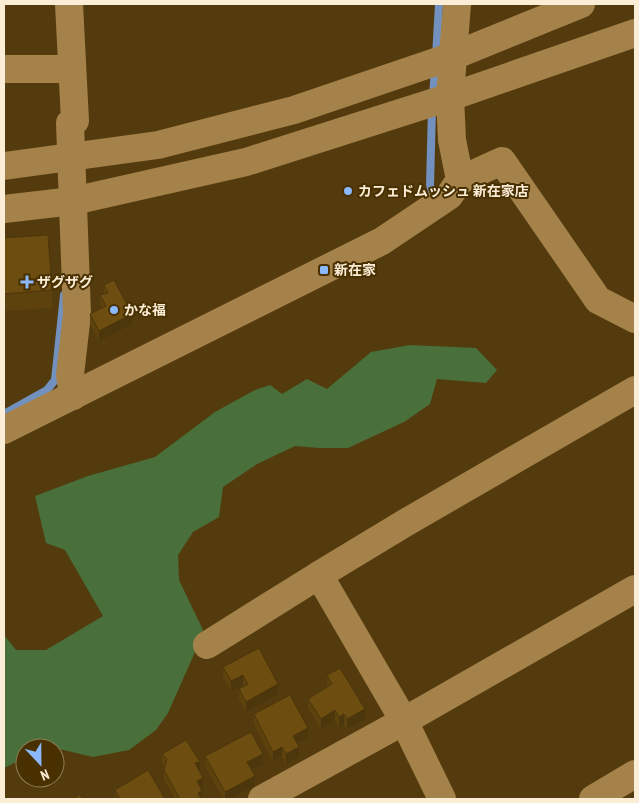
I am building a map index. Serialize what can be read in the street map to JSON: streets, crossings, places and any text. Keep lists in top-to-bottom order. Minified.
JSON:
{"places":{"other":["カフェドムッシュ 新在家店","かな福"],"transit":["新在家"],"health":["ザグザグ"]},"north":"bottom"}
